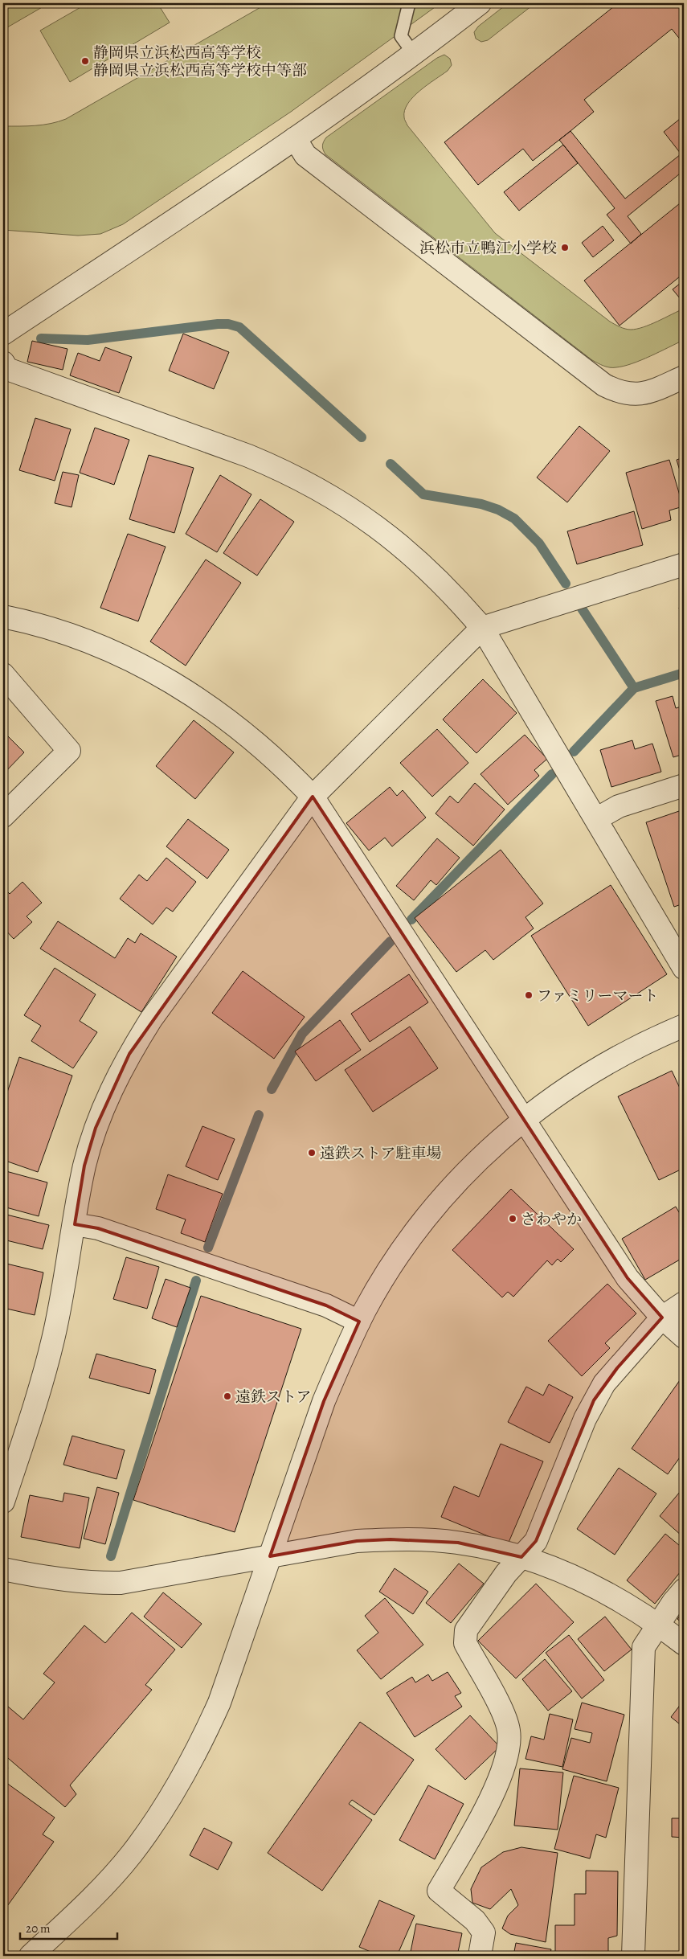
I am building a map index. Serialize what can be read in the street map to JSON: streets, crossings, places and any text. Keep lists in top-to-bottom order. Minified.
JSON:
{"places":["静岡県立浜松西高等学校 静岡県立浜松西高等学校中等部","浜松市立鴨江小学校","ファミリーマート","遠鉄ストア駐車場","さわやか","遠鉄ストア"],"scale_bar":"20 m"}
